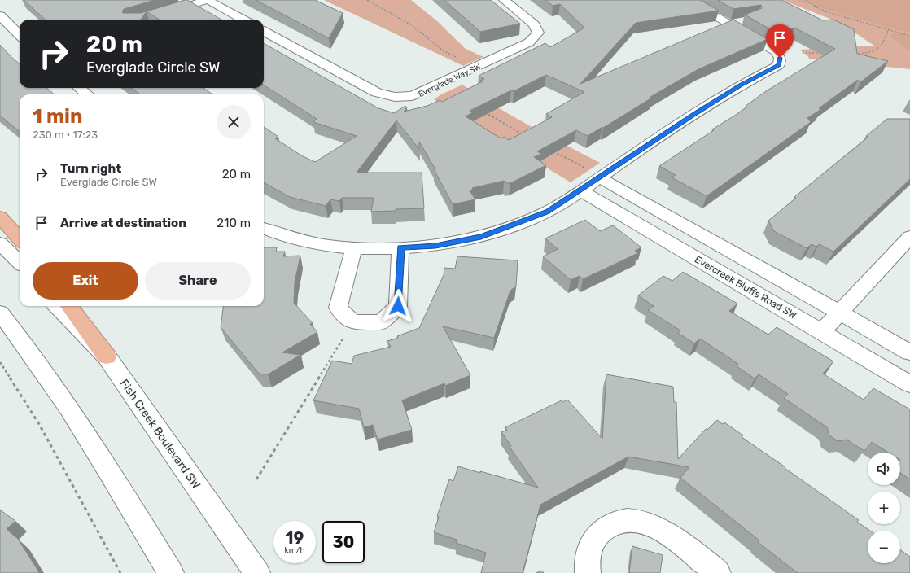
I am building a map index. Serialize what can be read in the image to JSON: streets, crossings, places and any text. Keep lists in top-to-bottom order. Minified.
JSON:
{"streets":{"street":["Everglade Way SW","Evercreek Bluffs Road SW","Fish Creek Boulevard SW"]},"page":{"turn":["20 m","Everglade Circle SW"],"heading":["1 min","230 m · 17:23"],"list":[{"name":"Turn right","note":"Everglade Circle SW","value":"20 m"},{"name":"Arrive at destination","value":"210 m"}],"buttons":["Exit","Share"],"map_buttons":["+","−"],"speed":"19 km/h","limit":"30"}}
